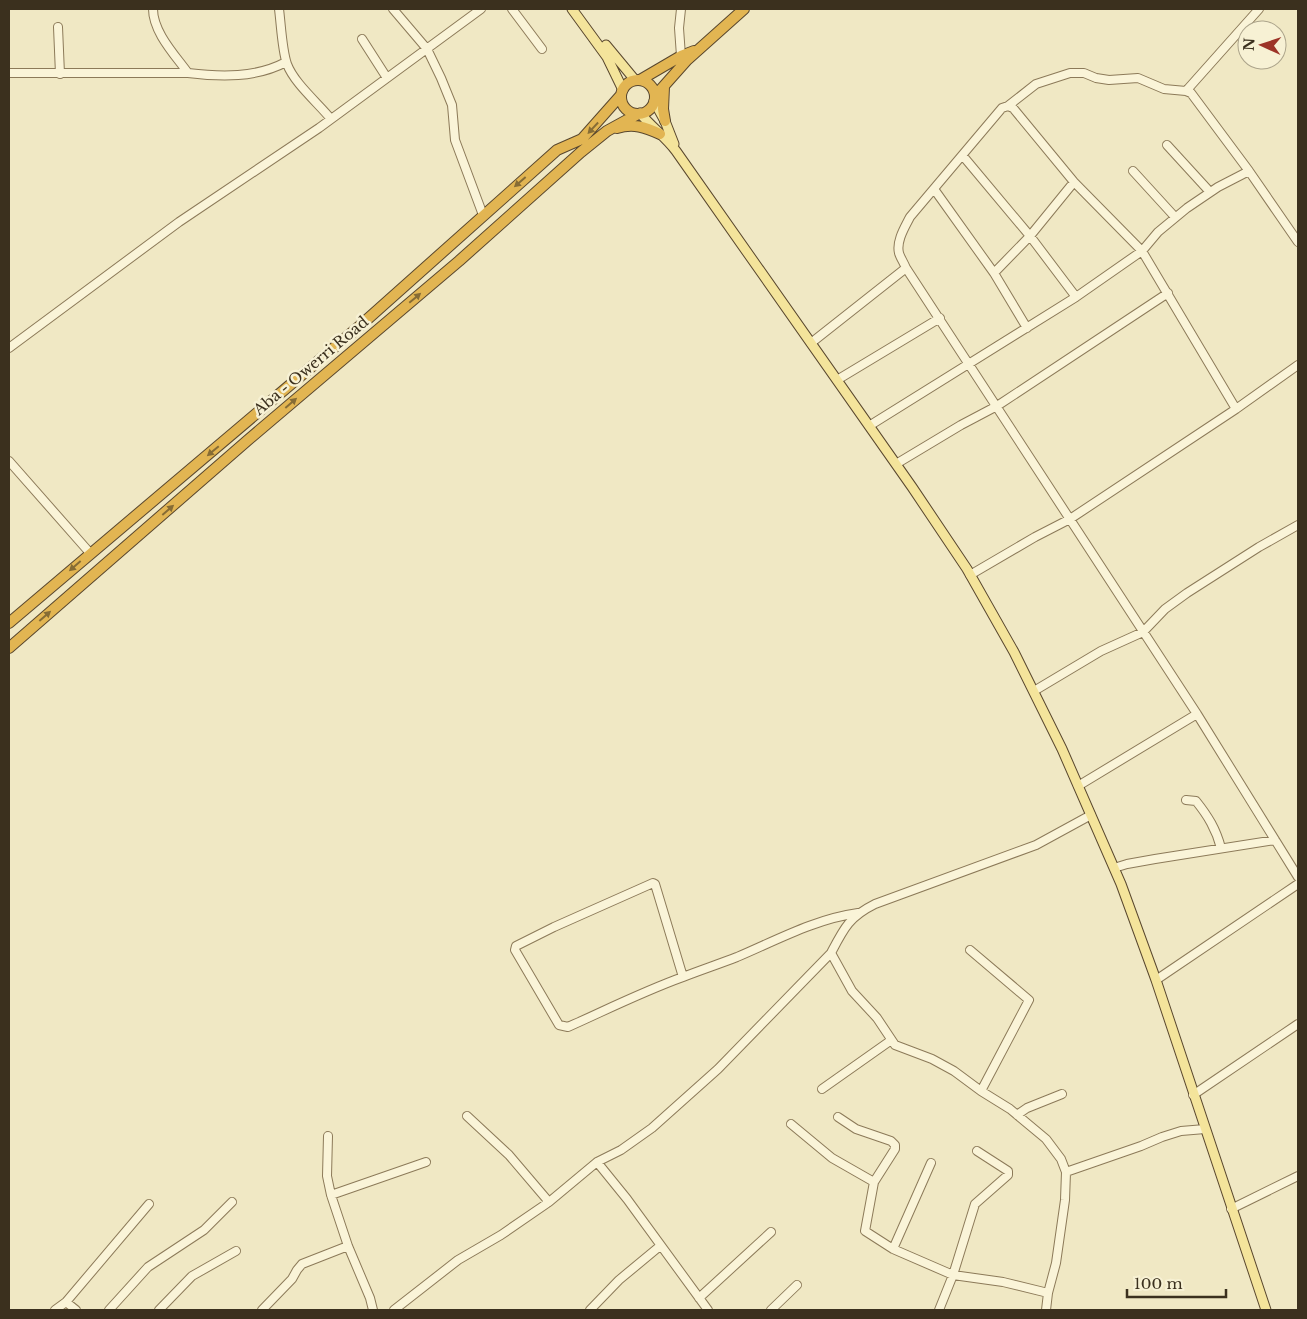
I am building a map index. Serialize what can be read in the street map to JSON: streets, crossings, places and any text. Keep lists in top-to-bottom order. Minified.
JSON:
{"streets":{"highway":["Aba - Owerri Road"]},"scale_bar":"100 m","north":"left"}
